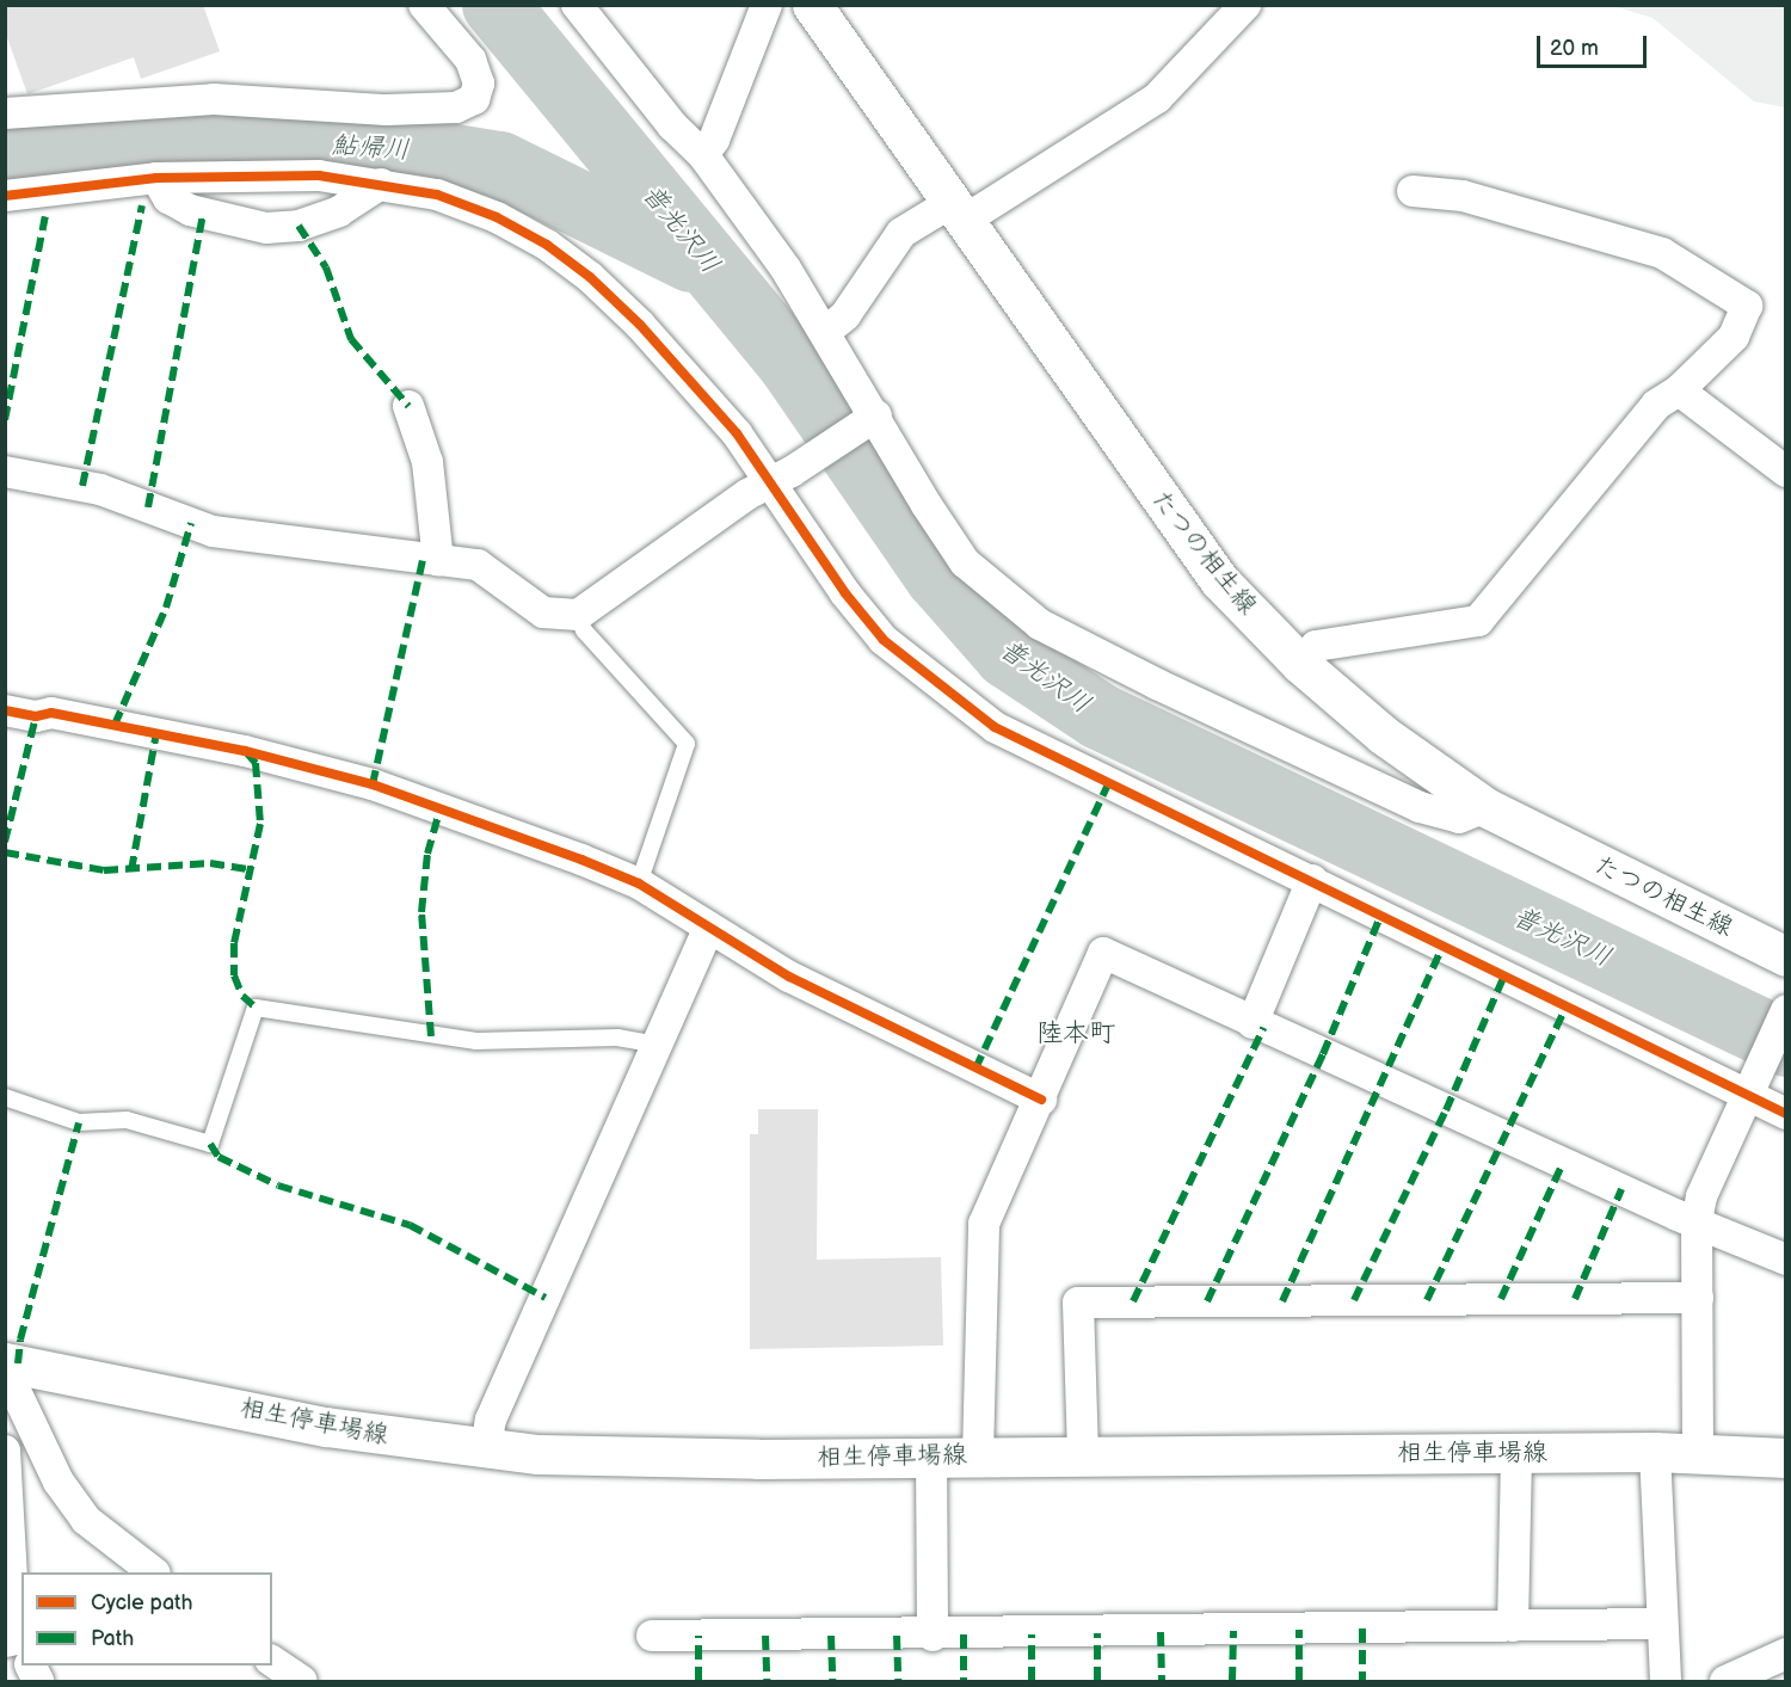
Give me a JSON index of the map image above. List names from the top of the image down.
{
  "streets": {
    "main road": ["たつの相生線", "相生停車場線"]
  },
  "districts": ["陸本町"],
  "water": ["鮎帰川", "普光沢川"],
  "legend": ["Cycle path", "Path"],
  "scale_bar": "20 m"
}
